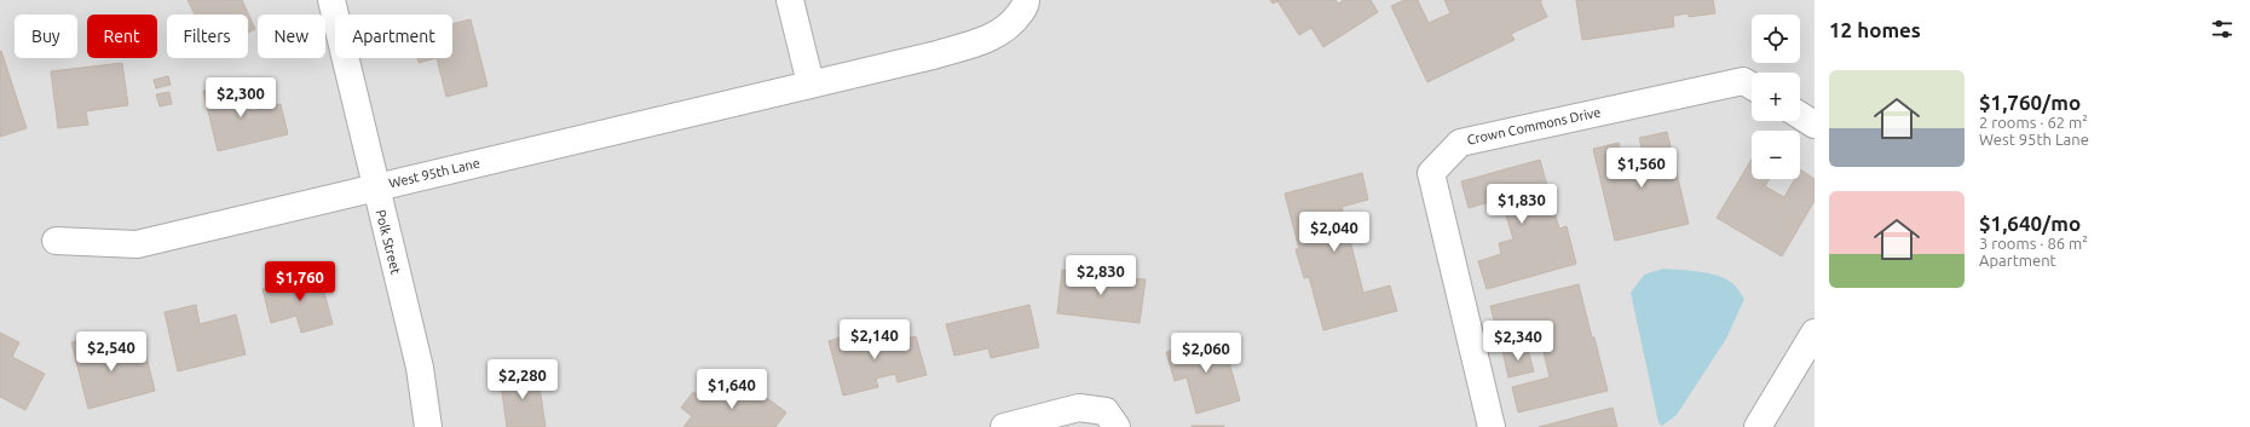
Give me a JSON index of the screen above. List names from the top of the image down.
{
  "streets": {
    "street": ["Crown Commons Drive", "West 95th Lane", "Polk Street"]
  },
  "crossings": [
    ["West 95th Lane", "Polk Street"]
  ],
  "page": {
    "heading": "12 homes",
    "map_buttons": ["+", "−"],
    "chip": [
      "Buy",
      "Rent",
      "Filters",
      "New",
      "Apartment"
    ],
    "list": [
      {
        "name": "$1,760/mo",
        "note": "2 rooms · 62 m² · West 95th Lane"
      },
      {
        "name": "$1,640/mo",
        "note": "3 rooms · 86 m² · Apartment"
      }
    ],
    "price": [
      "$2,300",
      "$1,560",
      "$1,830",
      "$2,040",
      "$2,830",
      "$1,760",
      "$2,140",
      "$2,340",
      "$2,540",
      "$2,060",
      "$2,280",
      "$1,640"
    ]
  }
}
